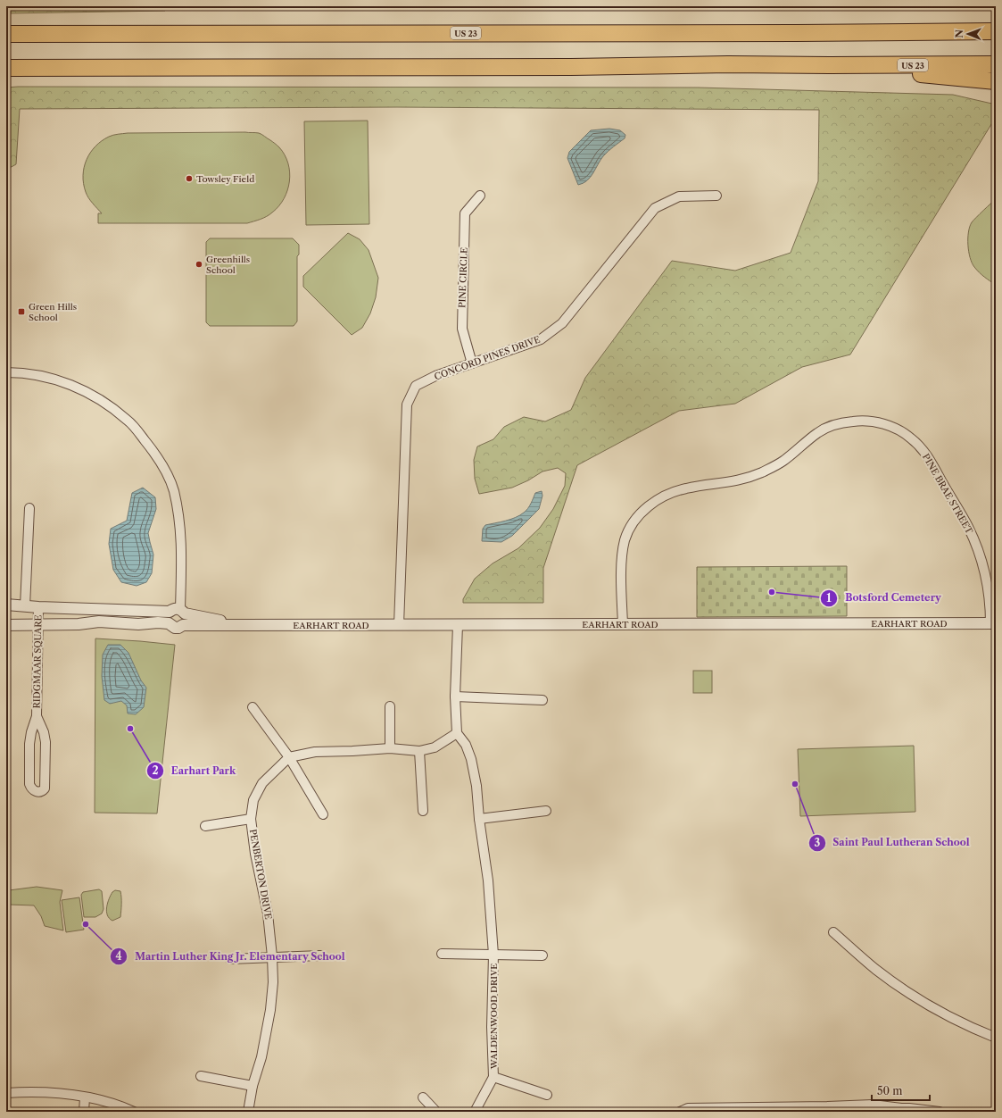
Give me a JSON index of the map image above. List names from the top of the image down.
{
  "streets": {
    "highway": ["US 23"],
    "street": [
      "PINE CIRCLE",
      "CONCORD PINES DRIVE",
      "PINE BRAE STREET",
      "EARHART ROAD",
      "RIDGMAAR SQUARE",
      "PENBERTON DRIVE",
      "WALDENWOOD DRIVE"
    ]
  },
  "crossings": [
    ["PINE CIRCLE", "CONCORD PINES DRIVE"],
    ["CONCORD PINES DRIVE", "EARHART ROAD"],
    ["PINE BRAE STREET", "EARHART ROAD"],
    ["EARHART ROAD", "RIDGMAAR SQUARE"]
  ],
  "places": {
    "other": [
      "Towsley Field",
      "Greenhills School",
      "Botsford Cemetery",
      "Earhart Park",
      "Saint Paul Lutheran School",
      "Martin Luther King Jr. Elementary School"
    ],
    "transit": ["Green Hills School"]
  },
  "scale_bar": "50 m",
  "north": "left"
}
